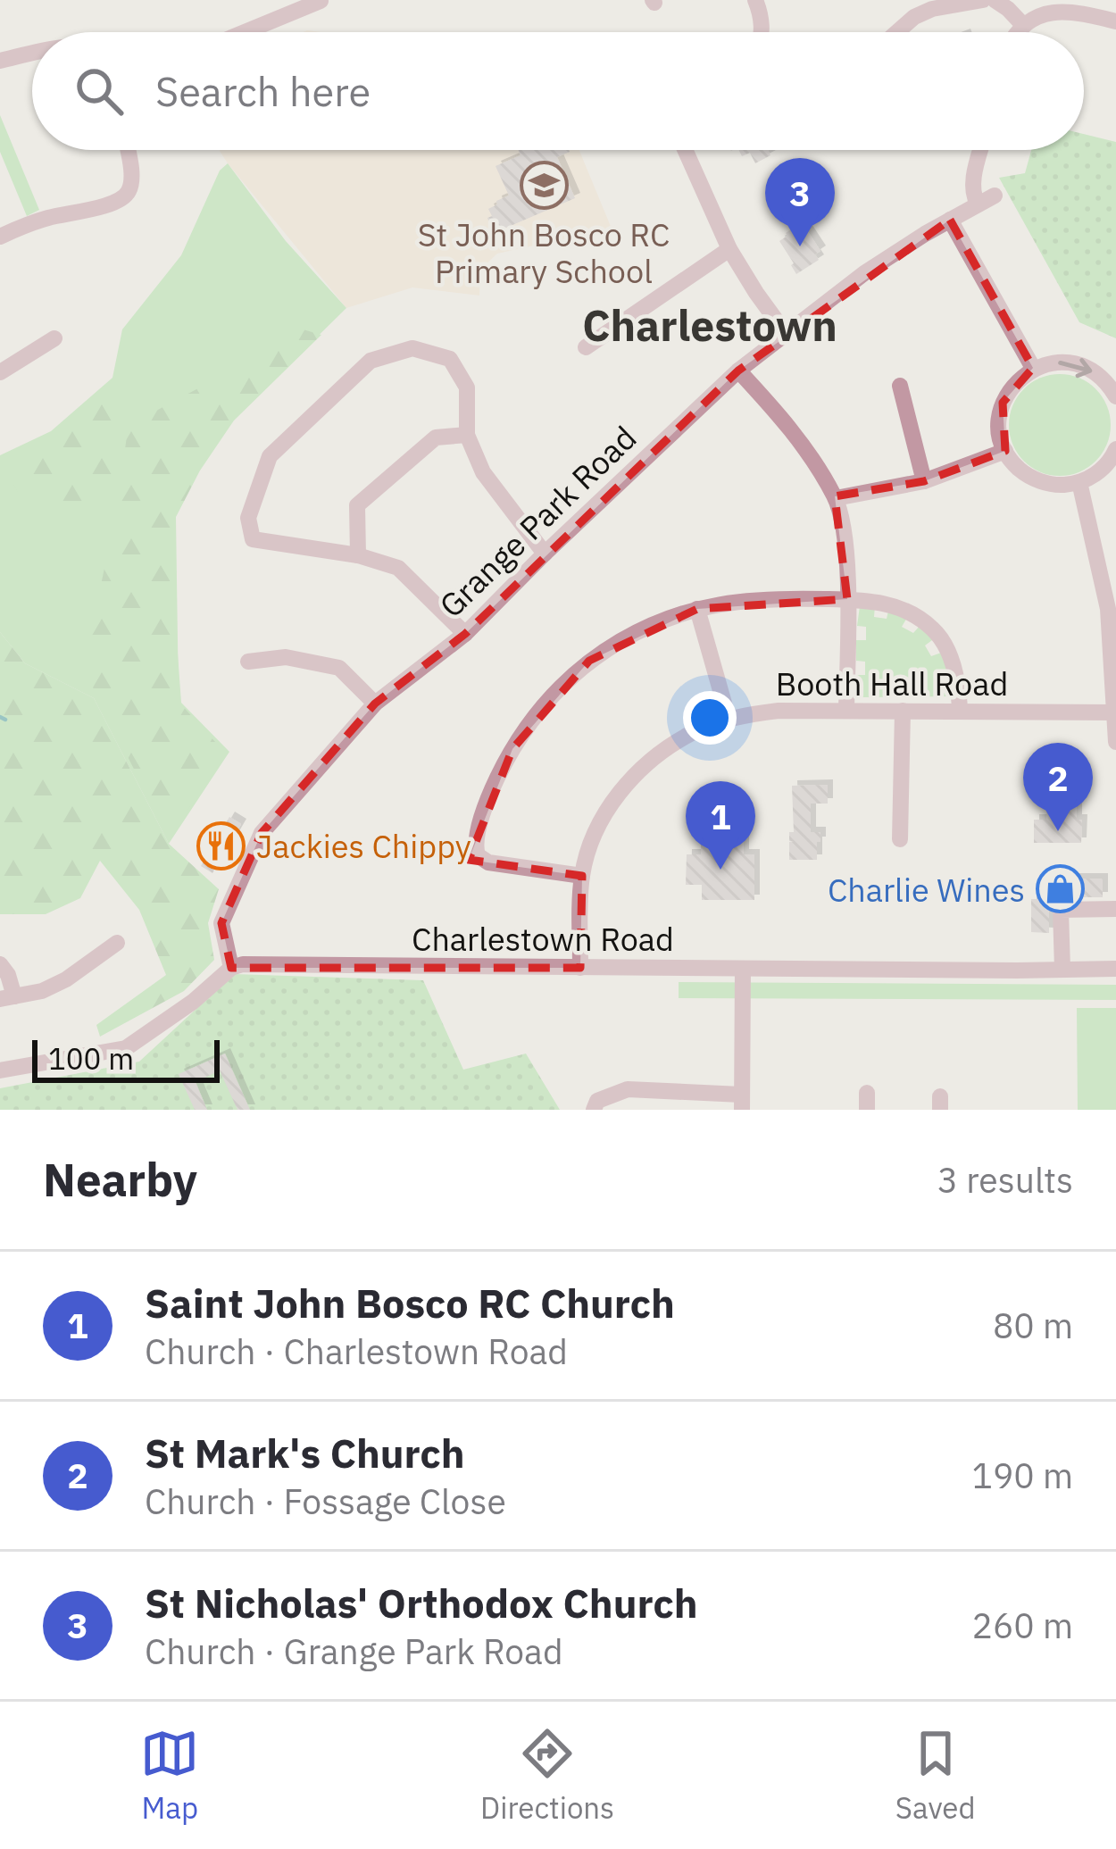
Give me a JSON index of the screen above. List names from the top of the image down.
{
  "streets": {
    "street": ["Grange Park Road", "Booth Hall Road", "Charlestown Road"]
  },
  "crossings": [
    ["Grange Park Road", "Charlestown Road"],
    ["Booth Hall Road", "Charlestown Road"]
  ],
  "districts": ["Charlestown"],
  "places": {
    "school or university": ["St John Bosco RC Primary School"],
    "restaurant": ["Jackies Chippy"],
    "shop": ["Charlie Wines"]
  },
  "scale_bar": "100 m",
  "page": {
    "search": "Search here",
    "pins": ["3", "2", "1"],
    "scale": "100 m",
    "heading": ["Nearby", "3 results"],
    "list": [
      {
        "mark": "1",
        "name": "Saint John Bosco RC Church",
        "note": "Church · Charlestown Road",
        "value": "80 m"
      },
      {
        "mark": "2",
        "name": "St Mark's Church",
        "note": "Church · Fossage Close",
        "value": "190 m"
      },
      {
        "mark": "3",
        "name": "St Nicholas' Orthodox Church",
        "note": "Church · Grange Park Road",
        "value": "260 m"
      }
    ],
    "nav": ["Map", "Directions", "Saved"]
  }
}
